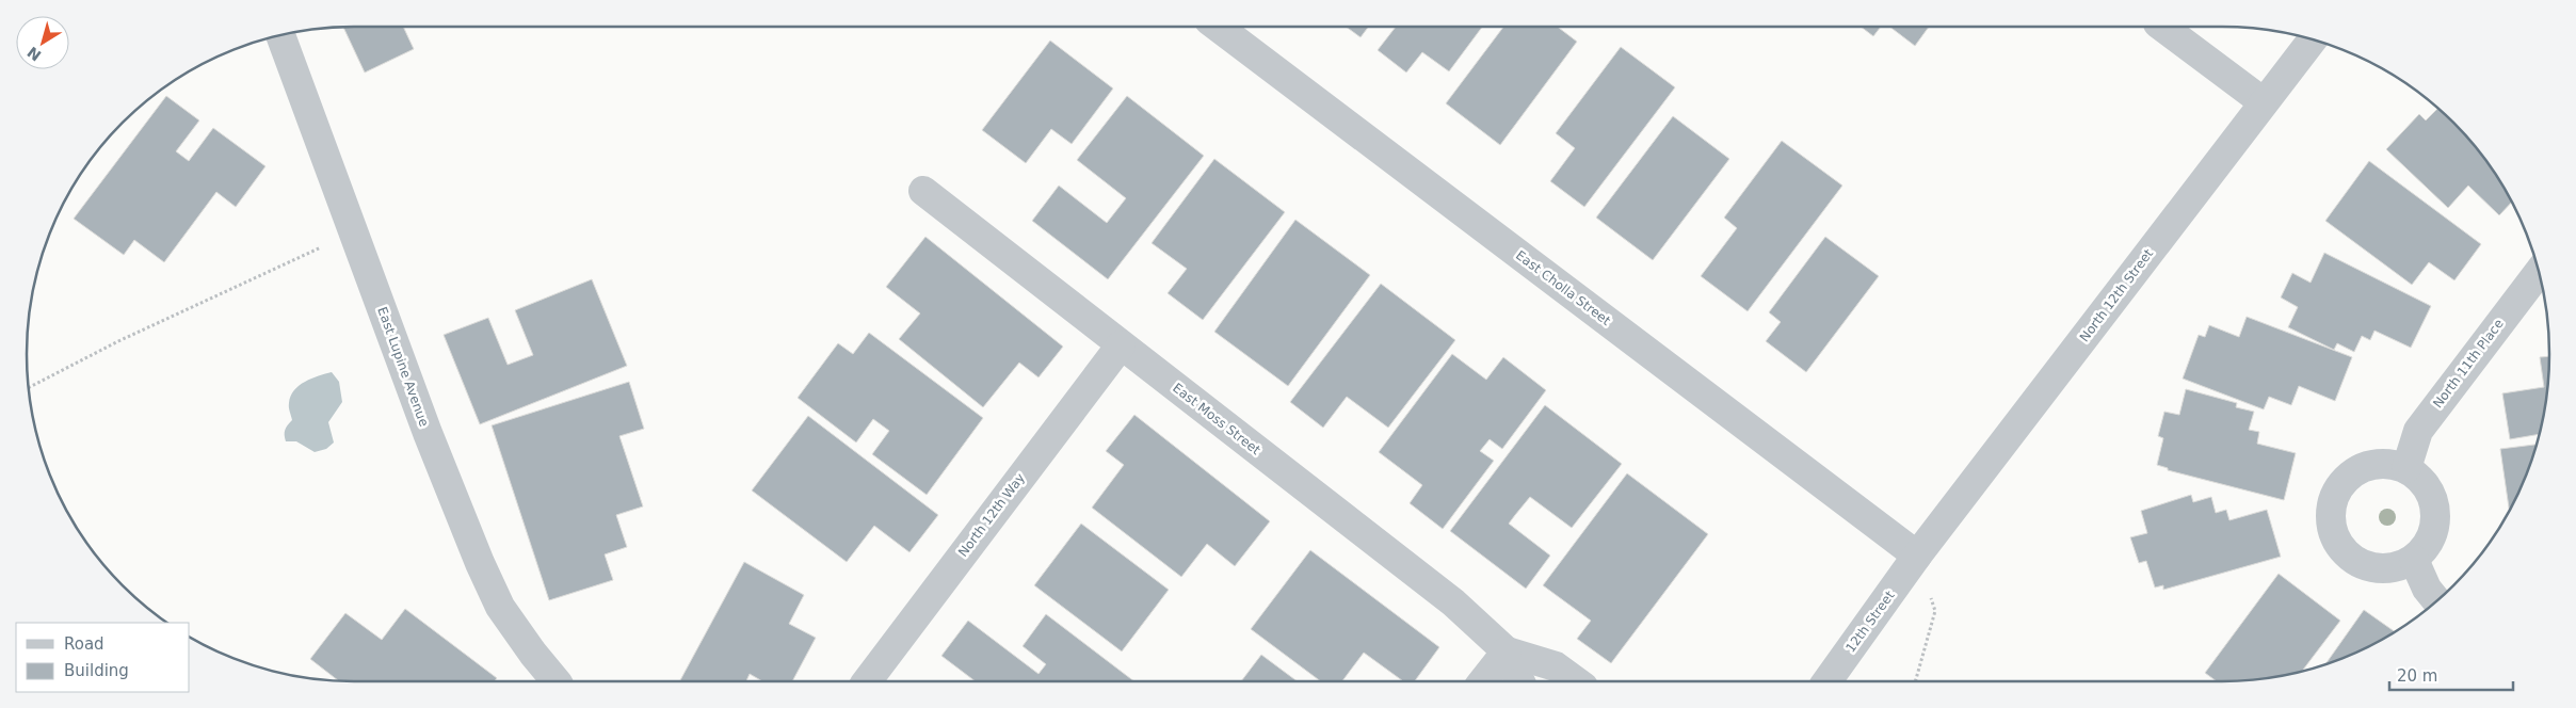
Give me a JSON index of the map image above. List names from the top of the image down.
{
  "streets": {
    "street": [
      "East Cholla Street",
      "North 12th Street",
      "North 11th Place",
      "East Lupine Avenue",
      "East Moss Street",
      "North 12th Way",
      "12th Street"
    ]
  },
  "crossings": [
    ["East Cholla Street", "North 12th Street"],
    ["East Cholla Street", "12th Street"],
    ["North 12th Street", "12th Street"],
    ["East Moss Street", "North 12th Way"]
  ],
  "legend": ["Road", "Building"],
  "scale_bar": "20 m",
  "north": "bottom left"
}
